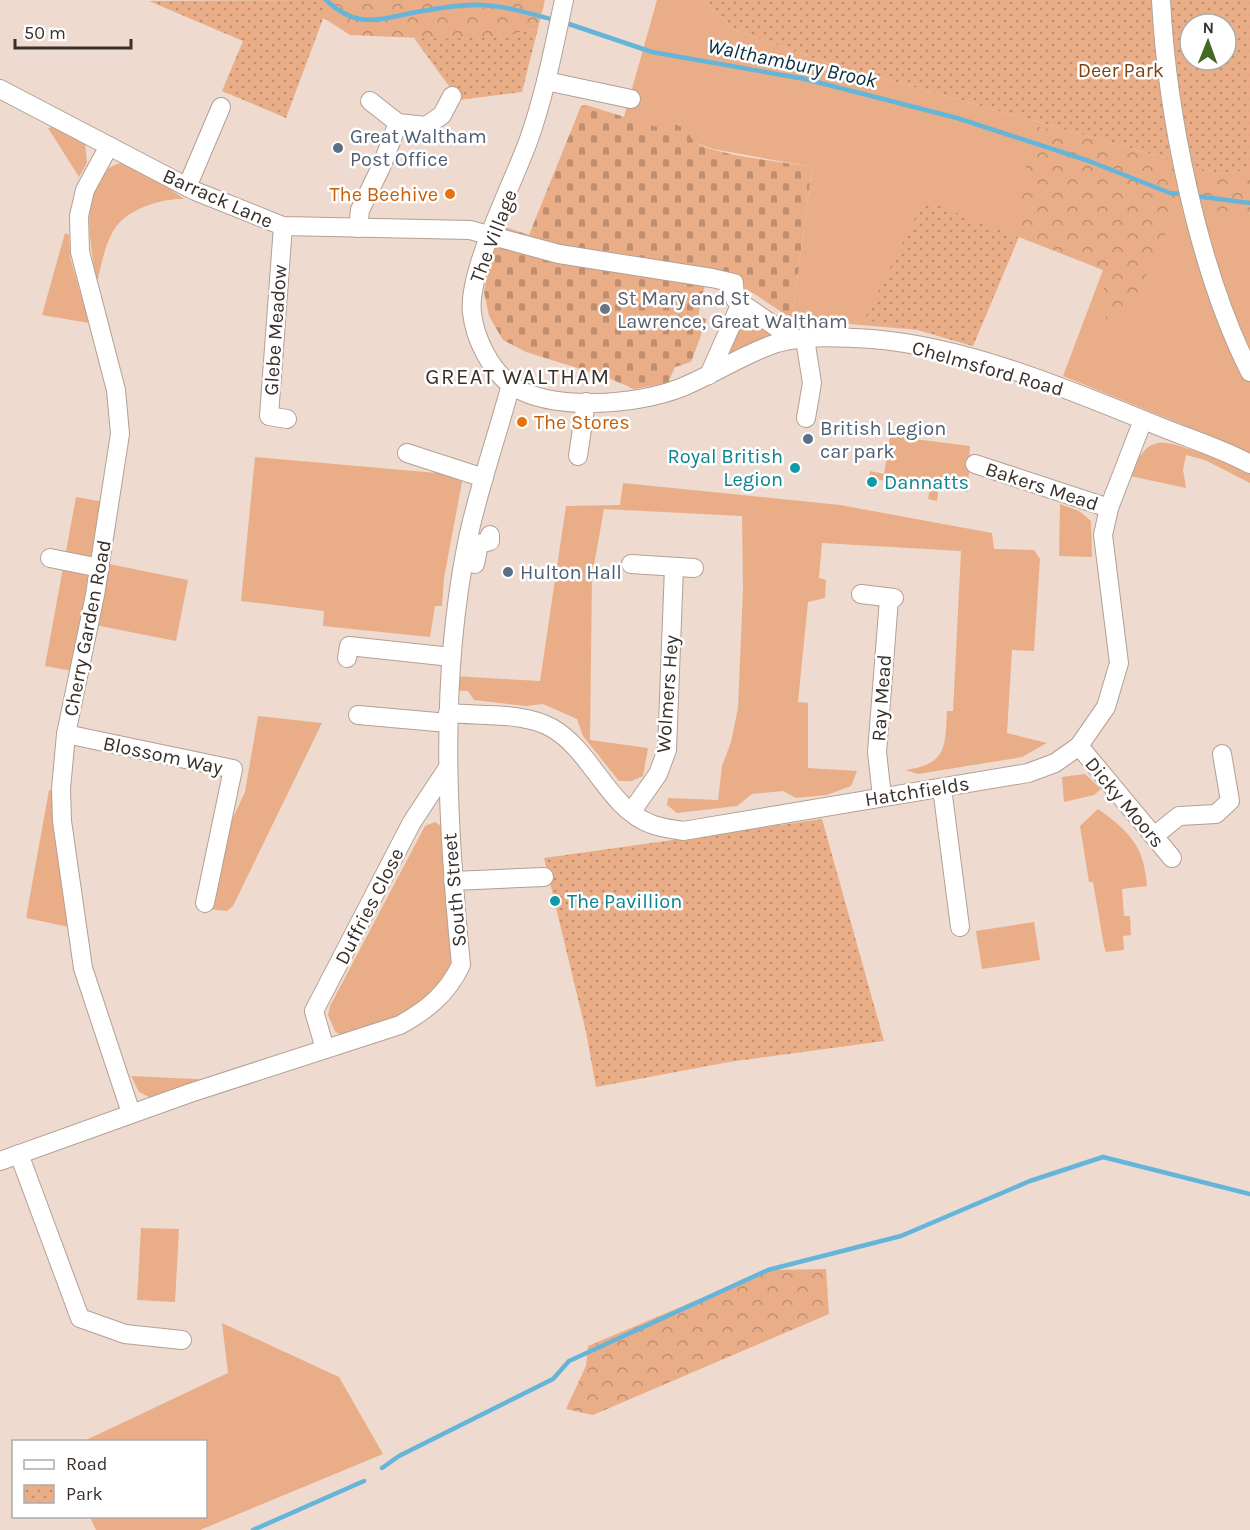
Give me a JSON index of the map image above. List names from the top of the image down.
{
  "streets": {
    "street": [
      "Barrack Lane",
      "The Village",
      "Glebe Meadow",
      "Chelmsford Road",
      "Bakers Mead",
      "Cherry Garden Road",
      "Wolmers Hey",
      "Ray Mead",
      "Blossom Way",
      "Hatchfields",
      "Dicky Moors",
      "South Street",
      "Duffries Close"
    ]
  },
  "crossings": [
    ["Barrack Lane", "The Village"],
    ["Barrack Lane", "Glebe Meadow"],
    ["Barrack Lane", "Cherry Garden Road"],
    ["The Village", "Chelmsford Road"],
    ["The Village", "South Street"],
    ["Chelmsford Road", "Hatchfields"],
    ["Chelmsford Road", "South Street"],
    ["Bakers Mead", "Hatchfields"],
    ["Cherry Garden Road", "Blossom Way"],
    ["Cherry Garden Road", "South Street"],
    ["Wolmers Hey", "Hatchfields"],
    ["Ray Mead", "Hatchfields"],
    ["Hatchfields", "Dicky Moors"],
    ["Hatchfields", "South Street"],
    ["South Street", "Duffries Close"]
  ],
  "districts": ["GREAT WALTHAM"],
  "water": ["Walthambury Brook"],
  "parks": ["Deer Park"],
  "places": [
    "Great Waltham Post Office",
    "The Beehive",
    "St Mary and St Lawrence, Great Waltham",
    "The Stores",
    "British Legion car park",
    "Royal British Legion",
    "Dannatts",
    "Hulton Hall",
    "The Pavillion"
  ],
  "legend": ["Road", "Park"],
  "scale_bar": "50 m",
  "north": "top"
}
